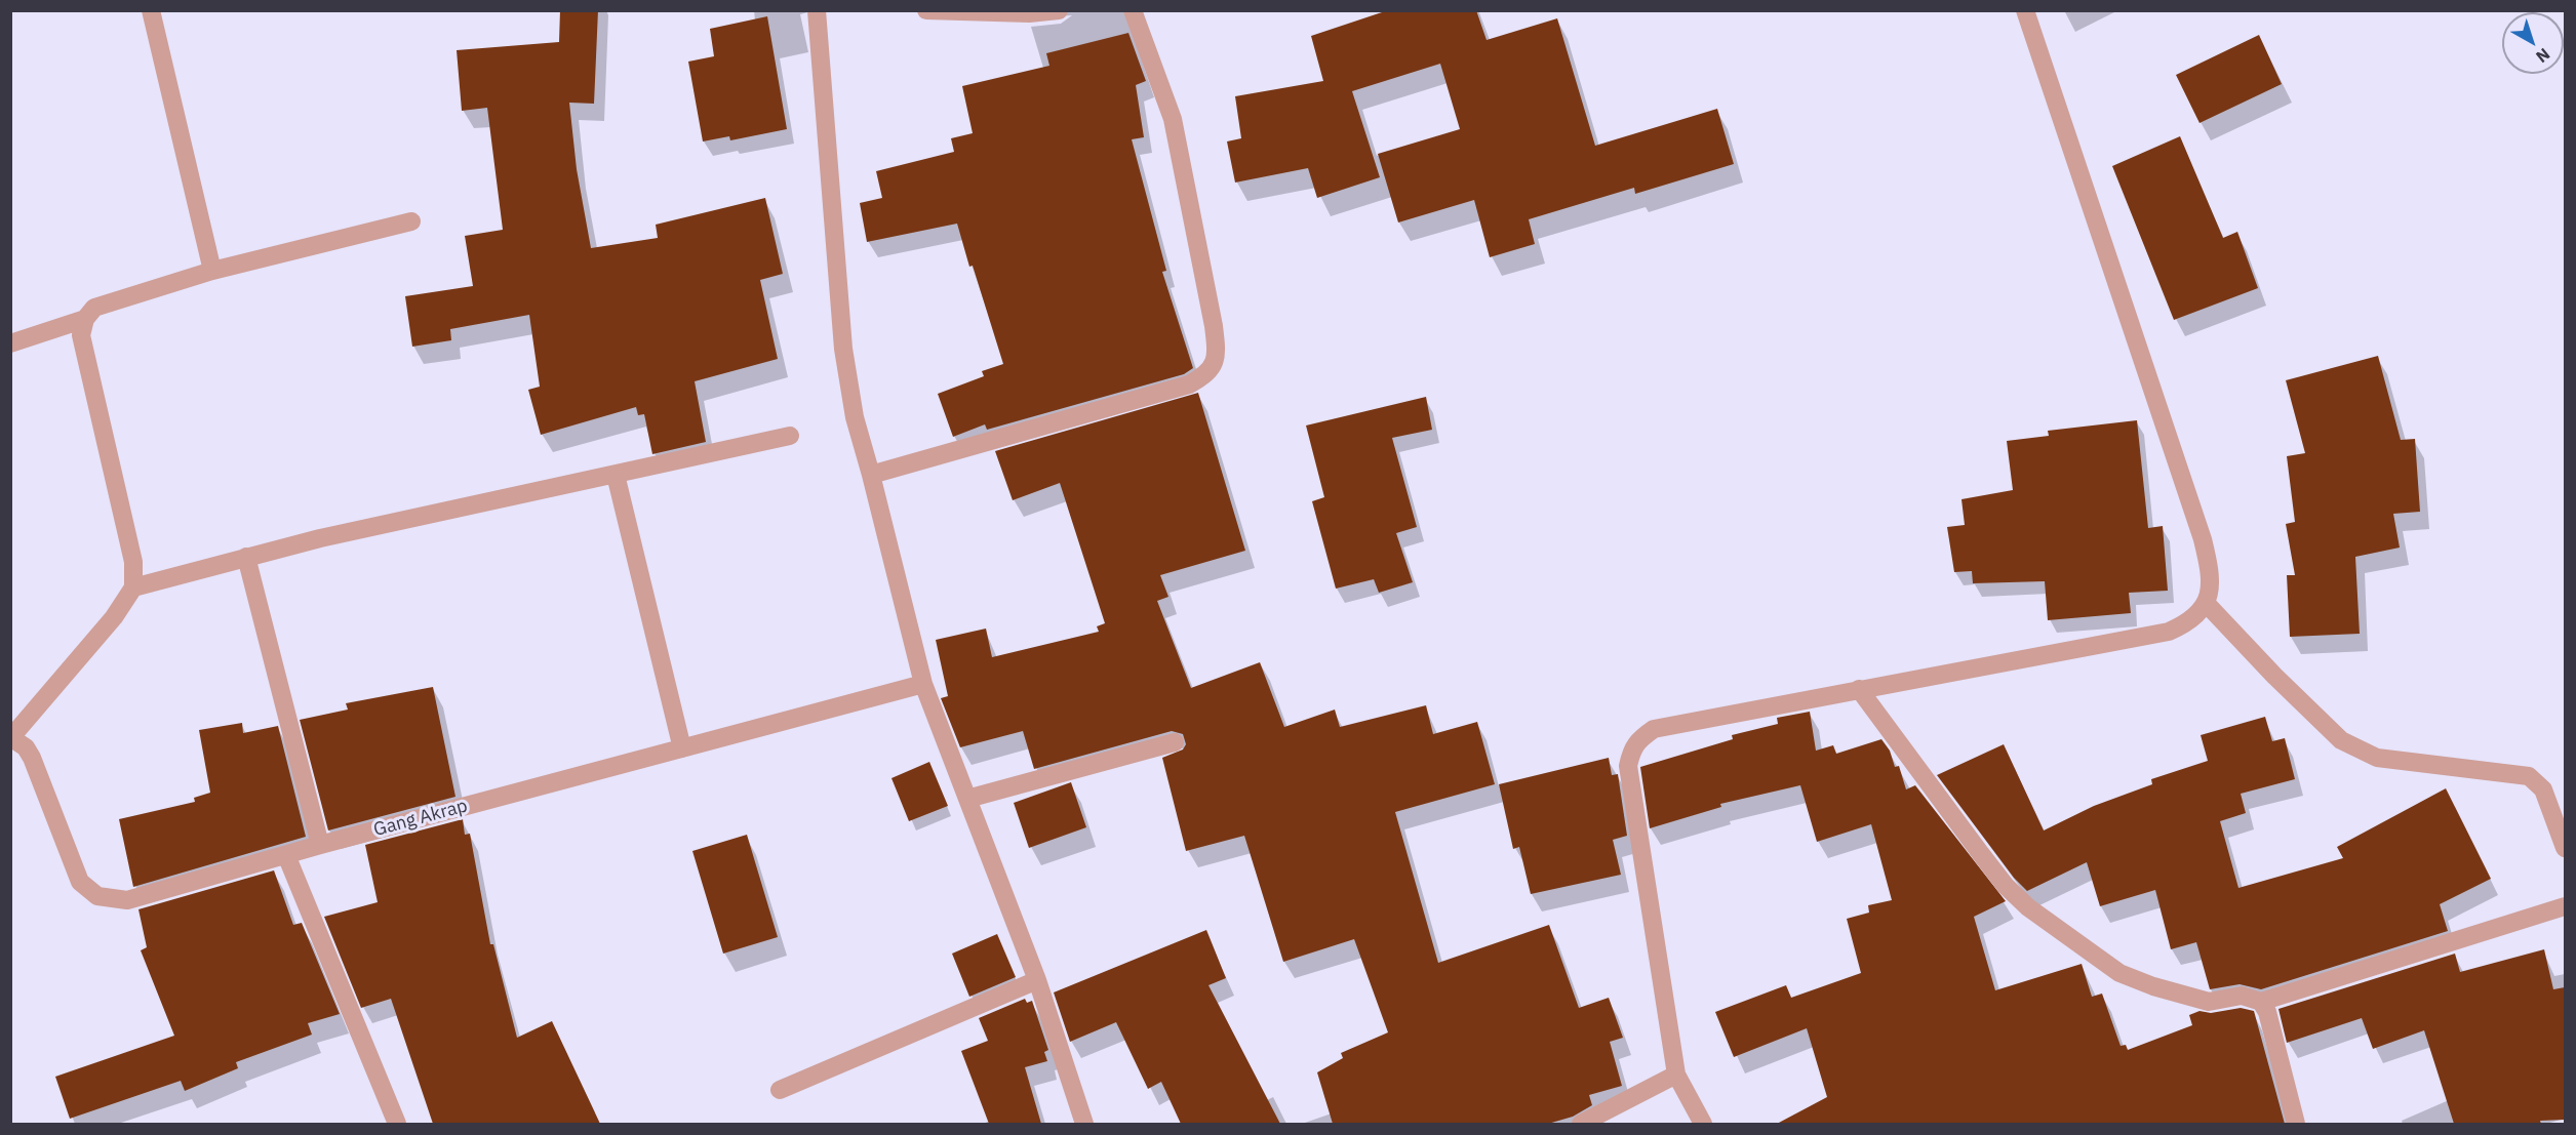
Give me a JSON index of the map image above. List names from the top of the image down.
{
  "streets": {
    "street": ["Gang Akrap"]
  },
  "north": "bottom right"
}
